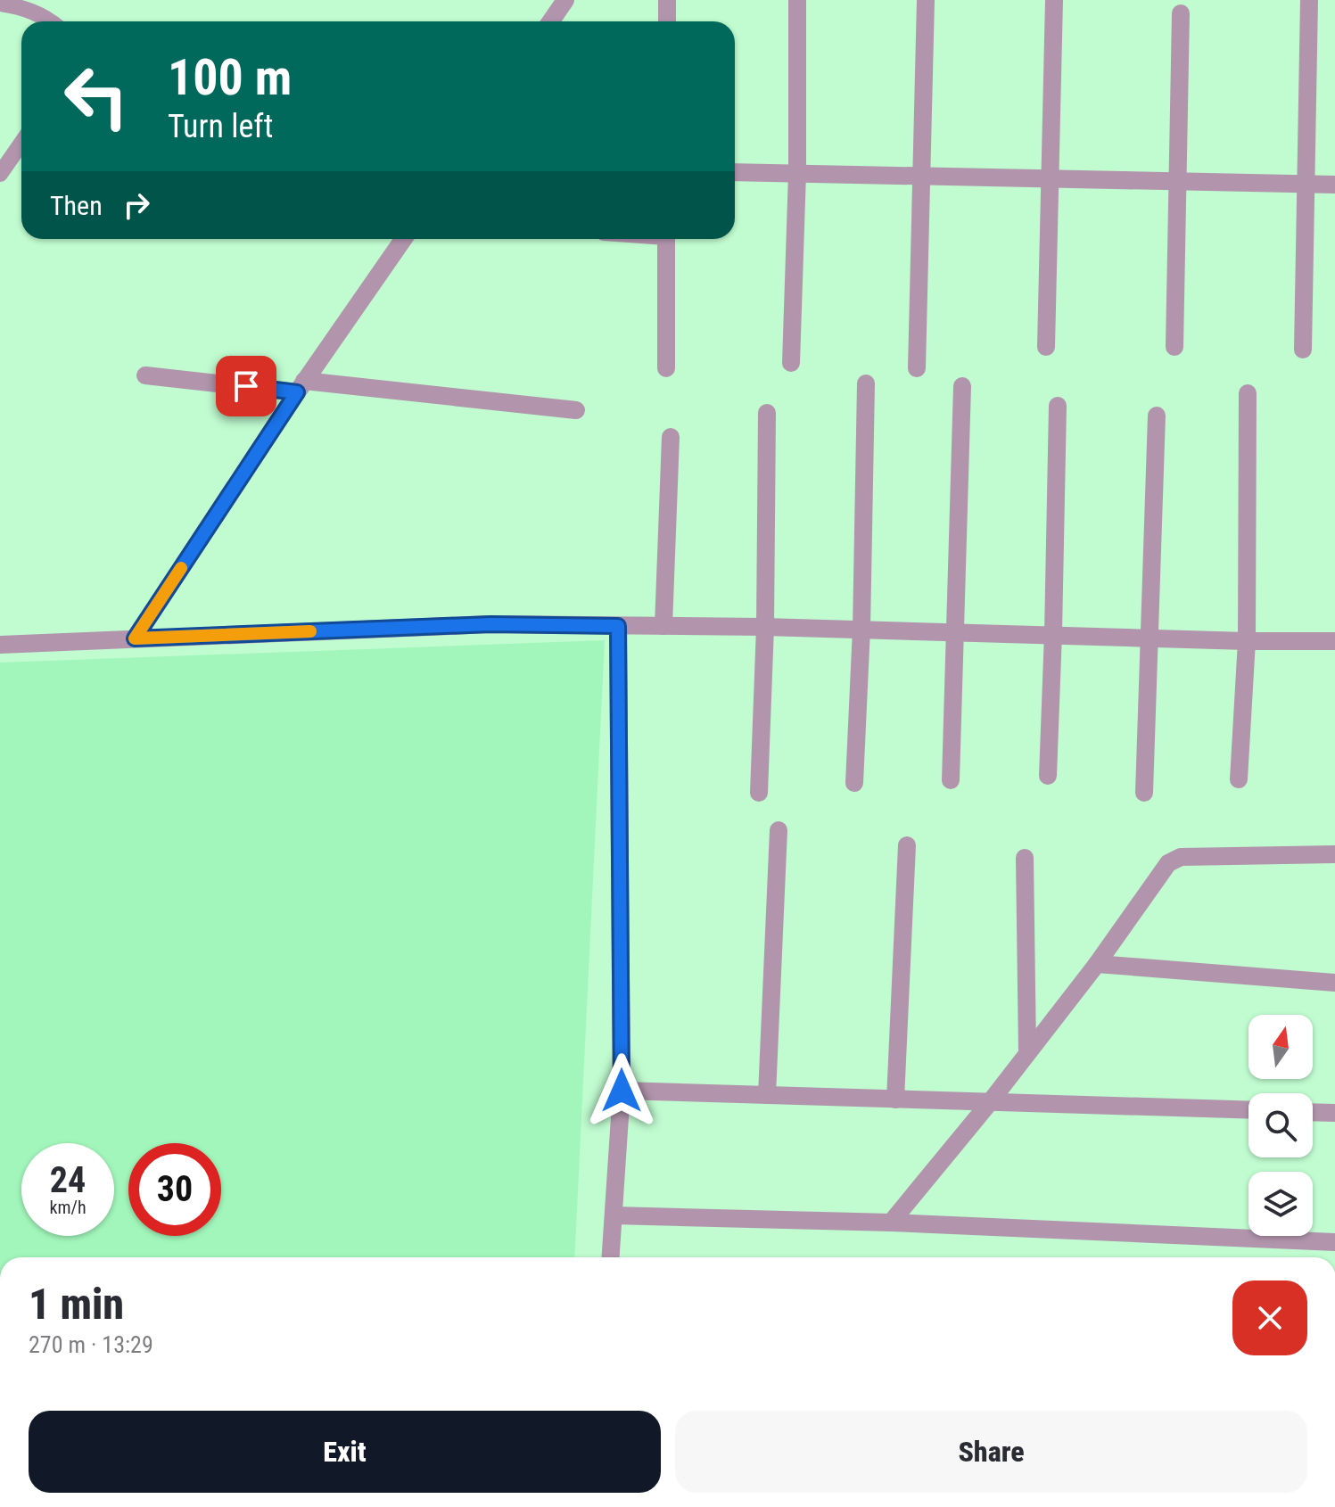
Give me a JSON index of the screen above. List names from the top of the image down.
{
  "north": "top",
  "page": {
    "turn": ["100 m", "Turn left"],
    "then": "Then",
    "speed": "24 km/h",
    "limit": "30",
    "heading": ["1 min", "270 m · 13:29"],
    "buttons": ["Exit", "Share"]
  }
}
